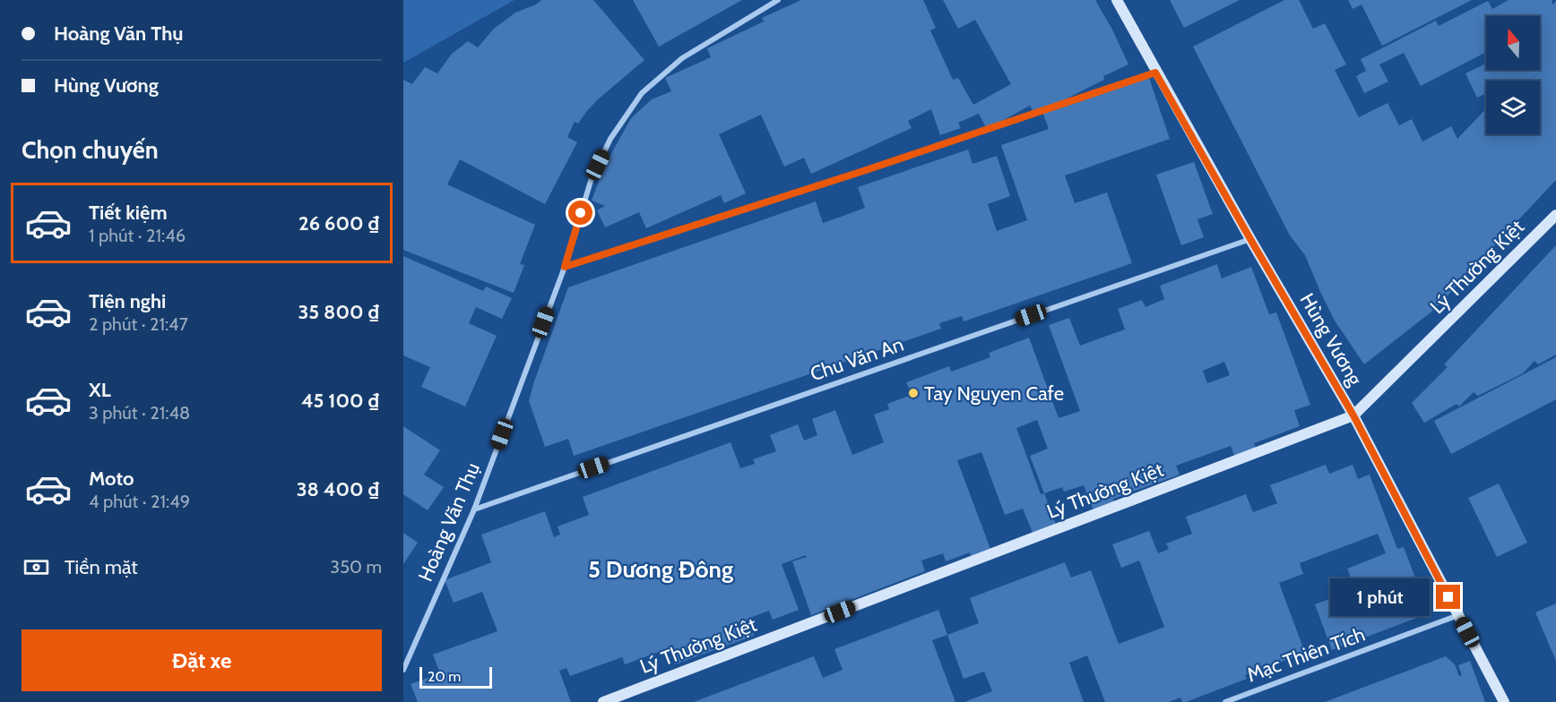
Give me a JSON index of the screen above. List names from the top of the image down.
{
  "streets": {
    "street": [
      "Lý Thường Kiệt",
      "Hùng Vương",
      "Chu Văn An",
      "Hoàng Văn Thụ",
      "Mạc Thiên Tích"
    ]
  },
  "crossings": [
    ["Lý Thường Kiệt", "Hùng Vương"],
    ["Hùng Vương", "Chu Văn An"],
    ["Hùng Vương", "Mạc Thiên Tích"],
    ["Chu Văn An", "Hoàng Văn Thụ"]
  ],
  "districts": ["5 Dương Đông"],
  "places": ["Tay Nguyen Cafe"],
  "scale_bar": "20 m",
  "north": "top",
  "page": {
    "banner": ["Hoàng Văn Thụ", "Hùng Vương"],
    "heading": "Chọn chuyến",
    "list": [
      {
        "name": "Tiết kiệm",
        "note": "1 phút · 21:46",
        "value": "26 600 ₫"
      },
      {
        "name": "Tiện nghi",
        "note": "2 phút · 21:47",
        "value": "35 800 ₫"
      },
      {
        "name": "XL",
        "note": "3 phút · 21:48",
        "value": "45 100 ₫"
      },
      {
        "name": "Moto",
        "note": "4 phút · 21:49",
        "value": "38 400 ₫"
      }
    ],
    "pay": ["Tiền mặt", "350 m"],
    "bubble": "1 phút",
    "buttons": "Đặt xe",
    "scale": "20 m"
  }
}
